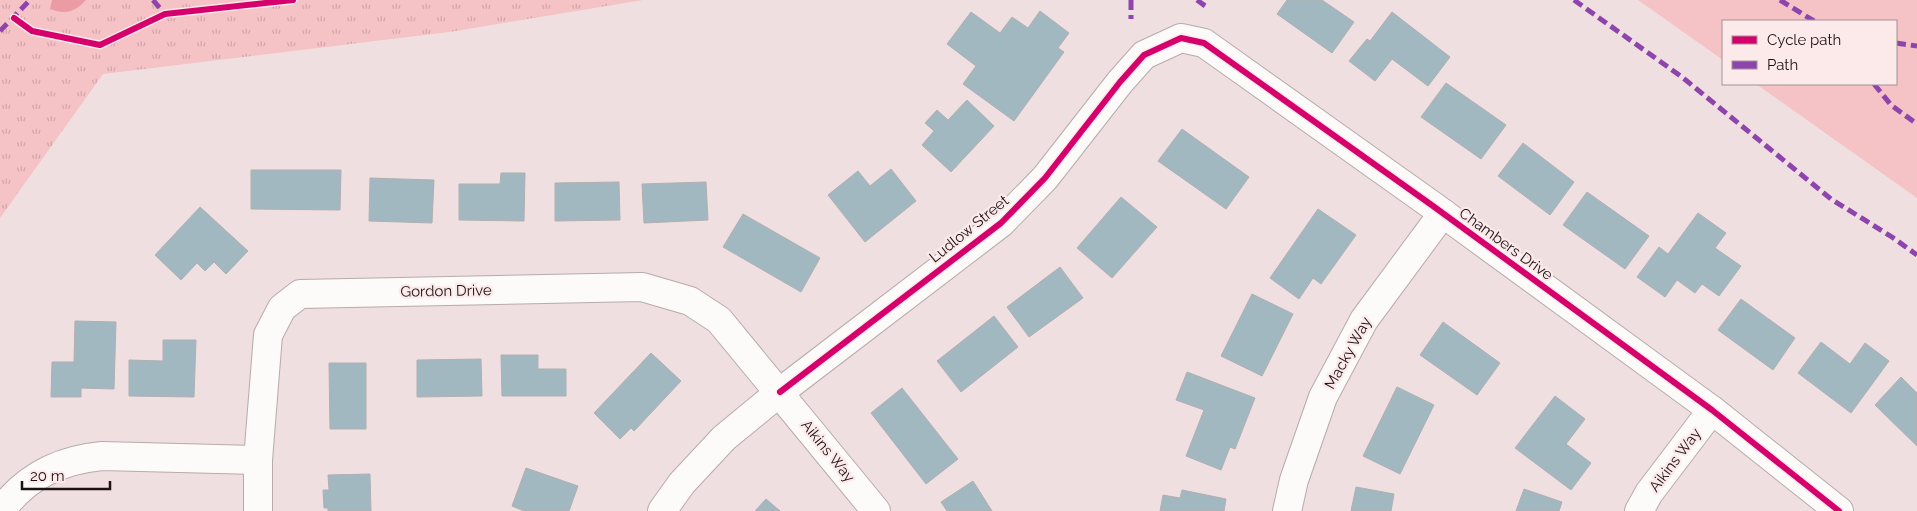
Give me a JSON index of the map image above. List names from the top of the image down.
{
  "streets": {
    "street": [
      "Ludlow Street",
      "Chambers Drive",
      "Gordon Drive",
      "Macky Way",
      "Aikins Way"
    ]
  },
  "crossings": [
    ["Ludlow Street", "Chambers Drive"],
    ["Ludlow Street", "Gordon Drive"],
    ["Ludlow Street", "Aikins Way"],
    ["Chambers Drive", "Macky Way"],
    ["Chambers Drive", "Aikins Way"],
    ["Gordon Drive", "Aikins Way"]
  ],
  "legend": ["Cycle path", "Path"],
  "scale_bar": "20 m"
}
